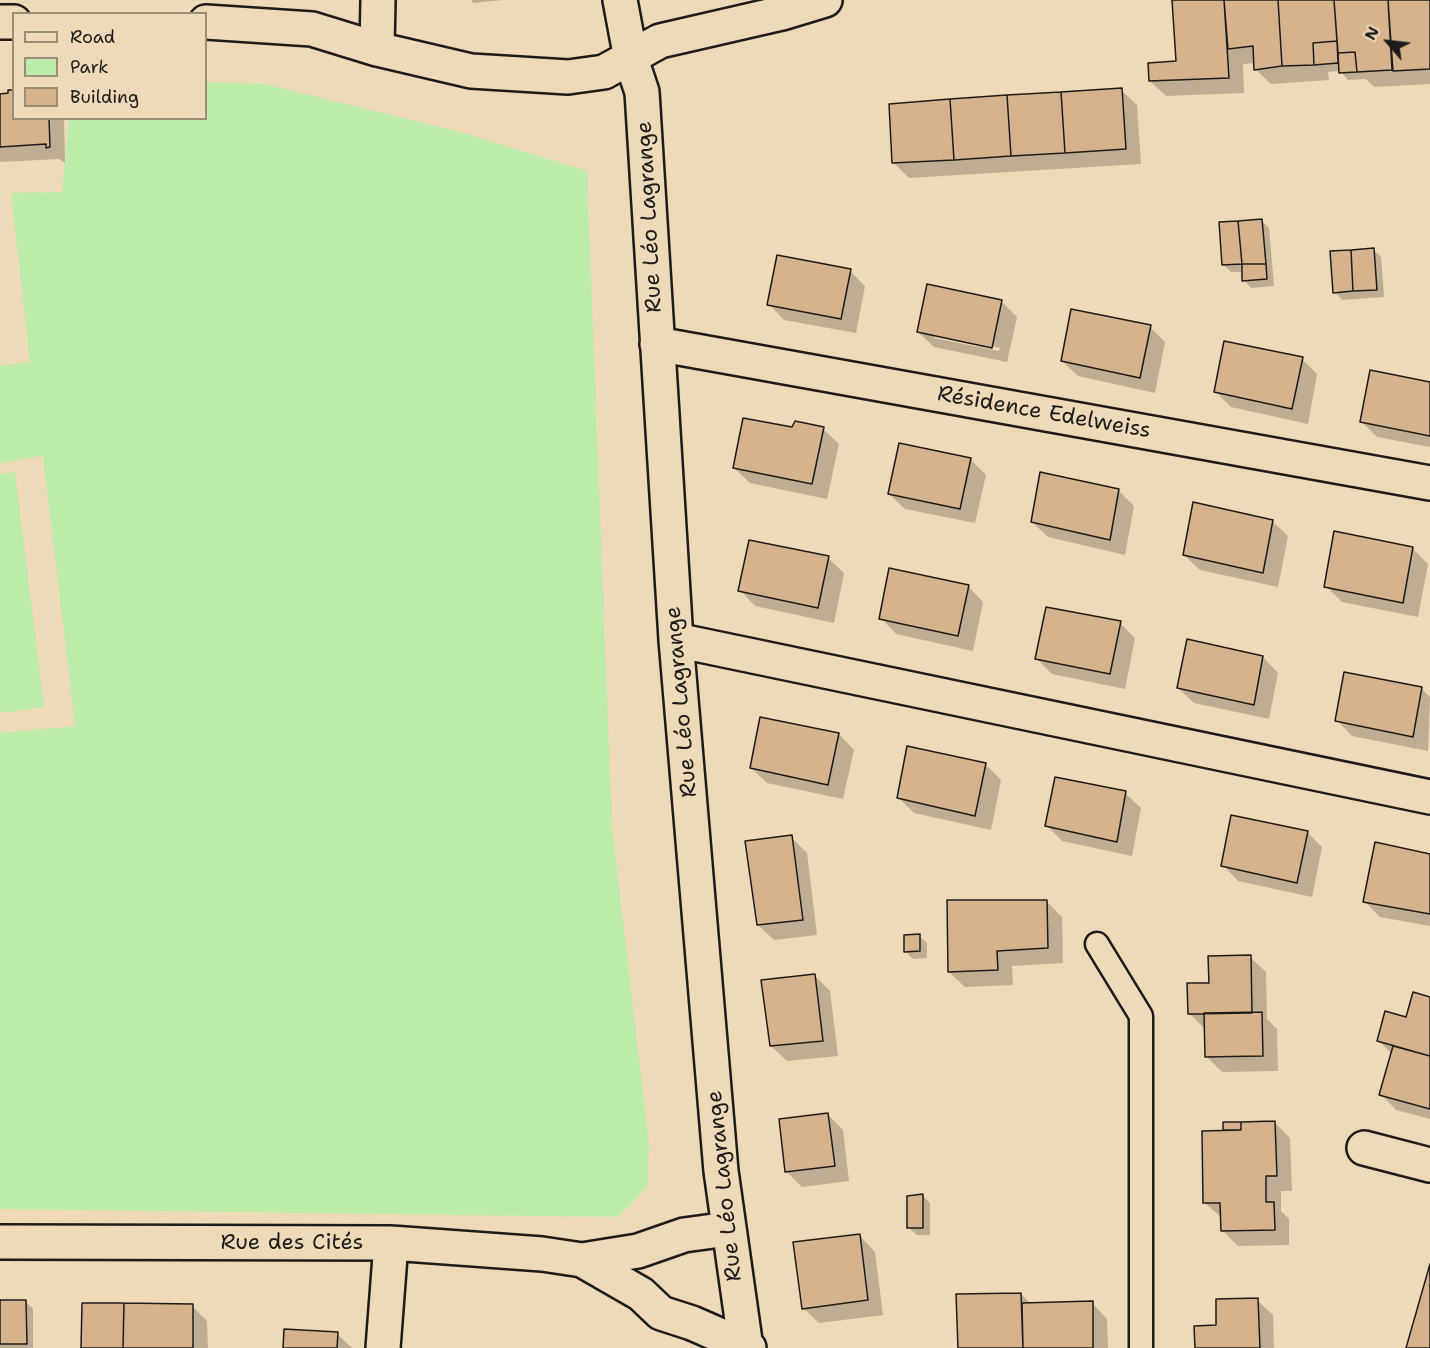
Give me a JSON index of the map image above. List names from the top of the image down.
{
  "streets": {
    "street": ["Rue Léo Lagrange", "Résidence Edelweiss", "Rue des Cités"]
  },
  "crossings": [
    ["Rue Léo Lagrange", "Résidence Edelweiss"],
    ["Rue Léo Lagrange", "Rue des Cités"]
  ],
  "legend": ["Road", "Park", "Building"],
  "north": "top left"
}
